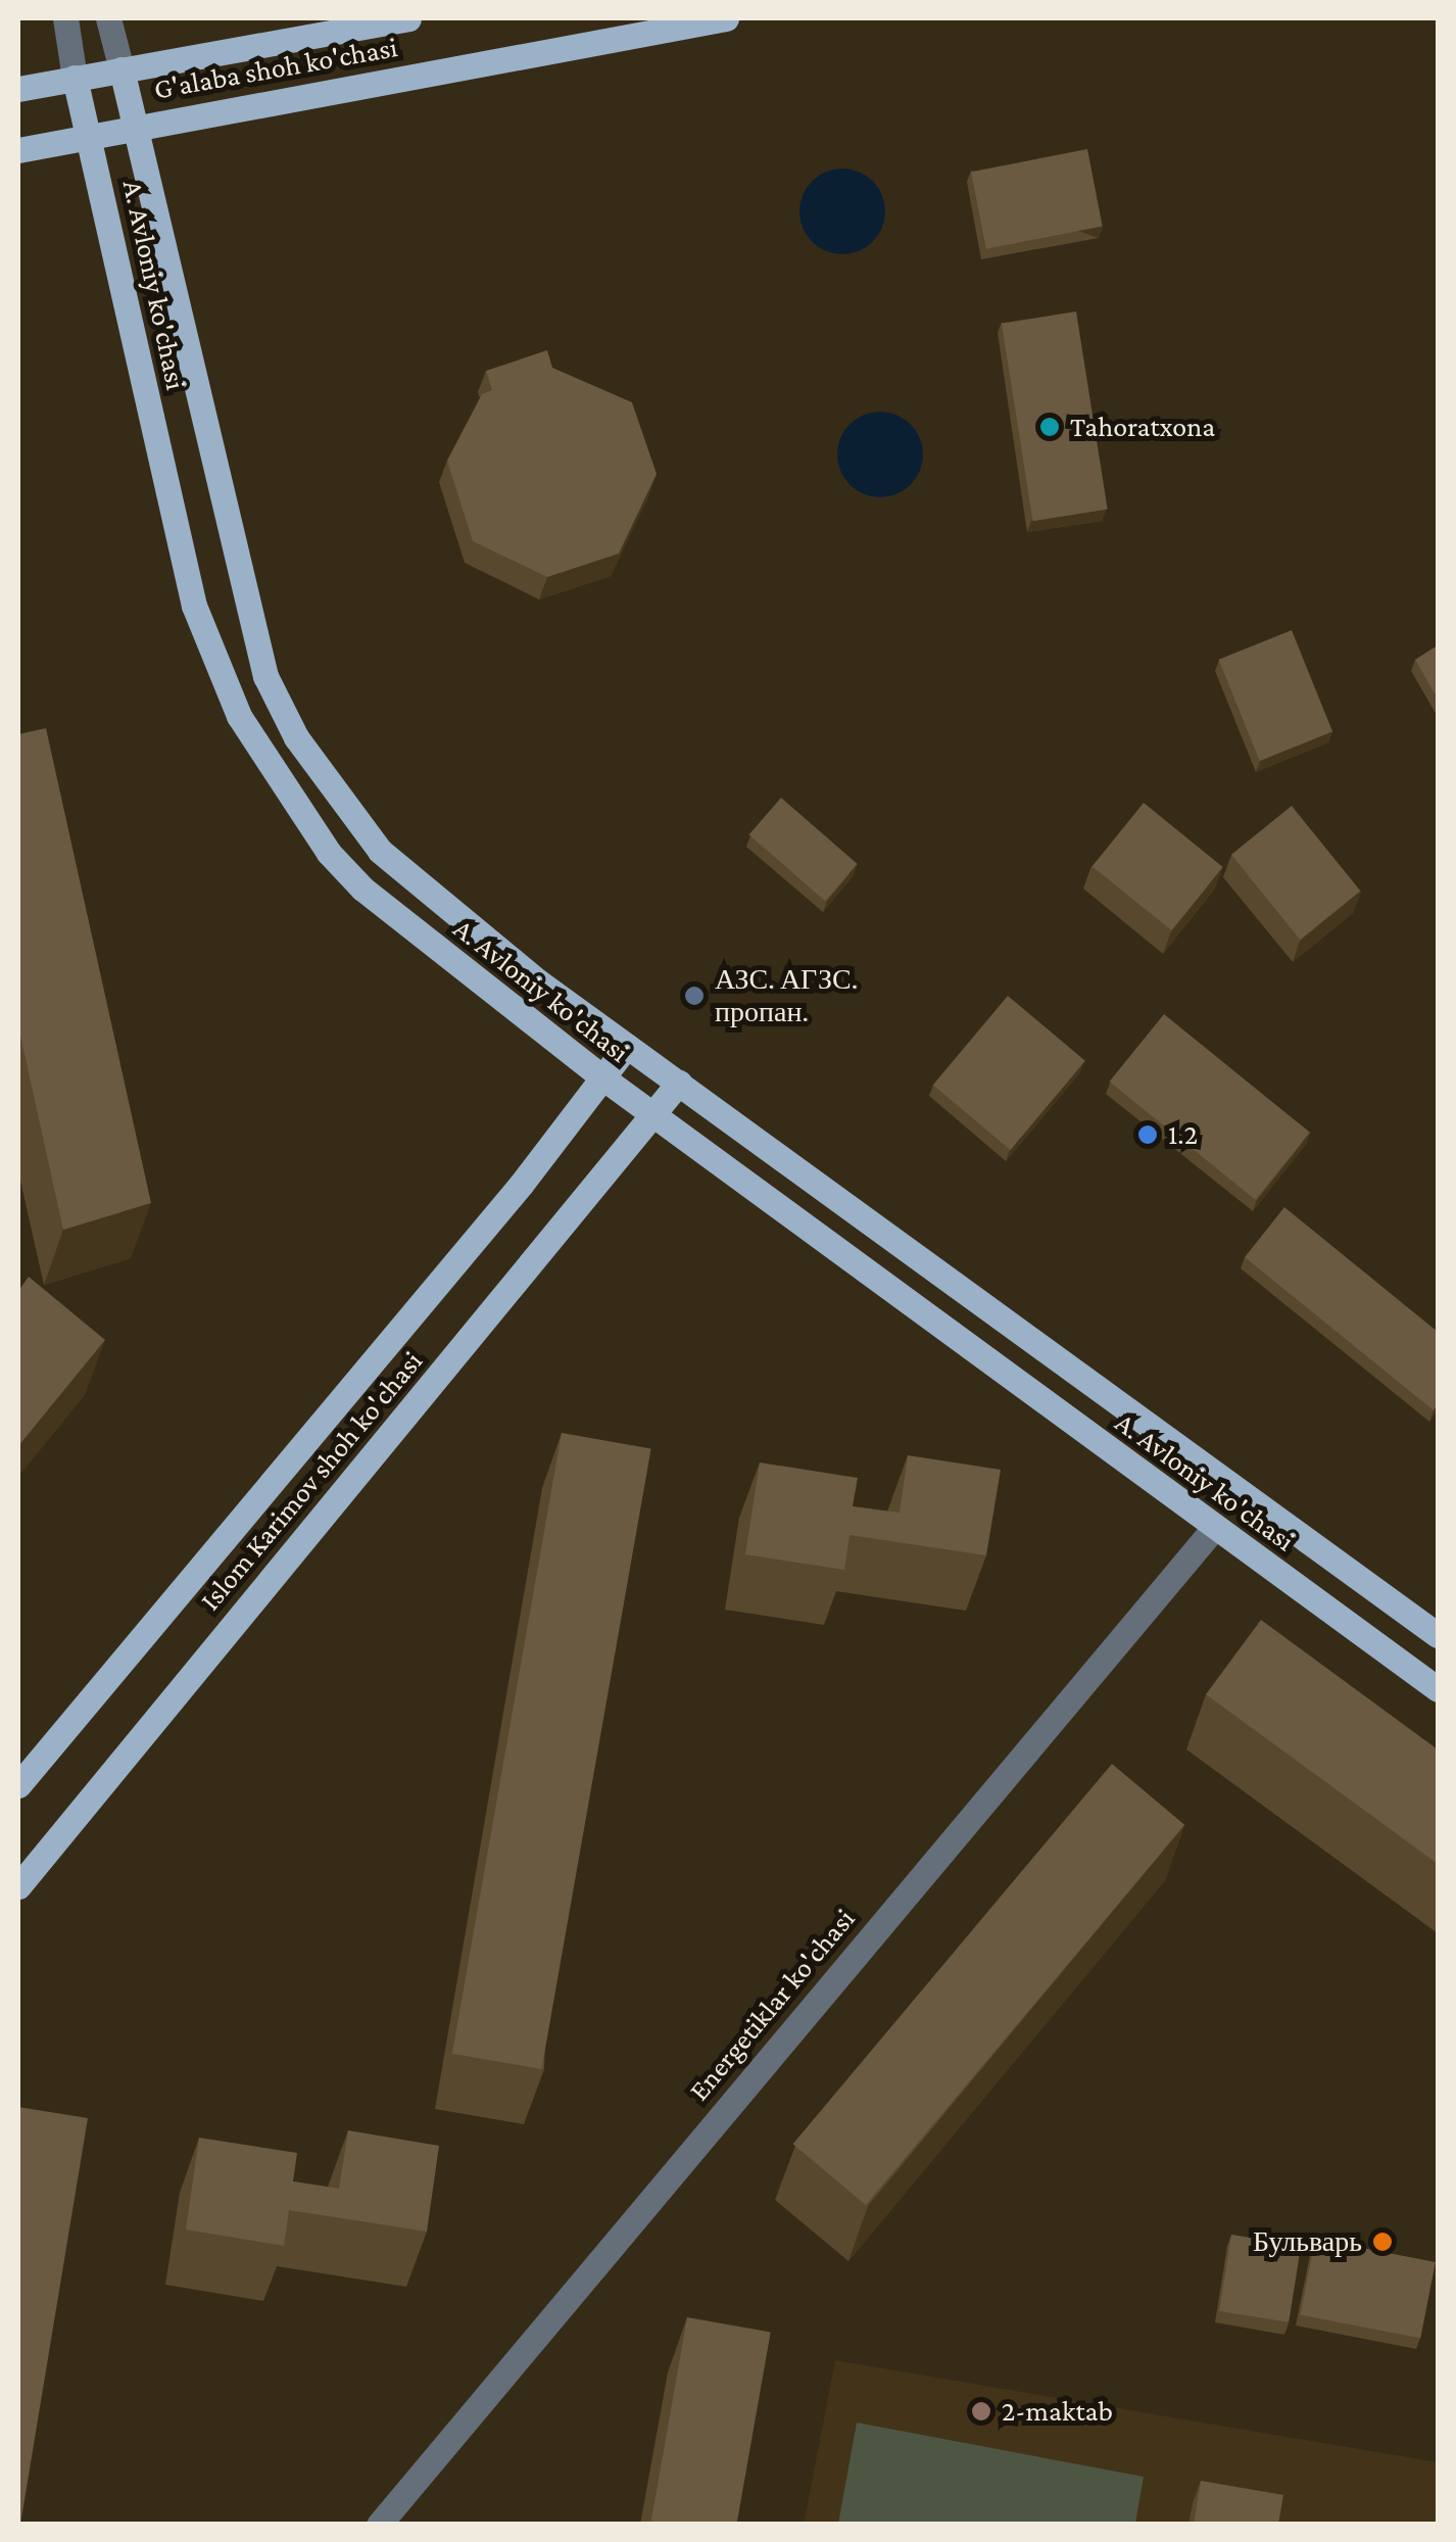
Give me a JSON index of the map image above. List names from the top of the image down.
{
  "streets": {
    "main road": ["G'alaba shoh ko'chasi", "A. Avloniy ko'chasi", "Islom Karimov shoh ko'chasi"],
    "street": ["Energetiklar ko'chasi"]
  },
  "crossings": [
    ["G'alaba shoh ko'chasi", "A. Avloniy ko'chasi"],
    ["A. Avloniy ko'chasi", "Islom Karimov shoh ko'chasi"],
    ["A. Avloniy ko'chasi", "Energetiklar ko'chasi"]
  ],
  "places": [
    "Tahoratxona",
    "АЗС. АГЗС. пропан.",
    "1.2",
    "Бульварь",
    "2-maktab"
  ]
}
